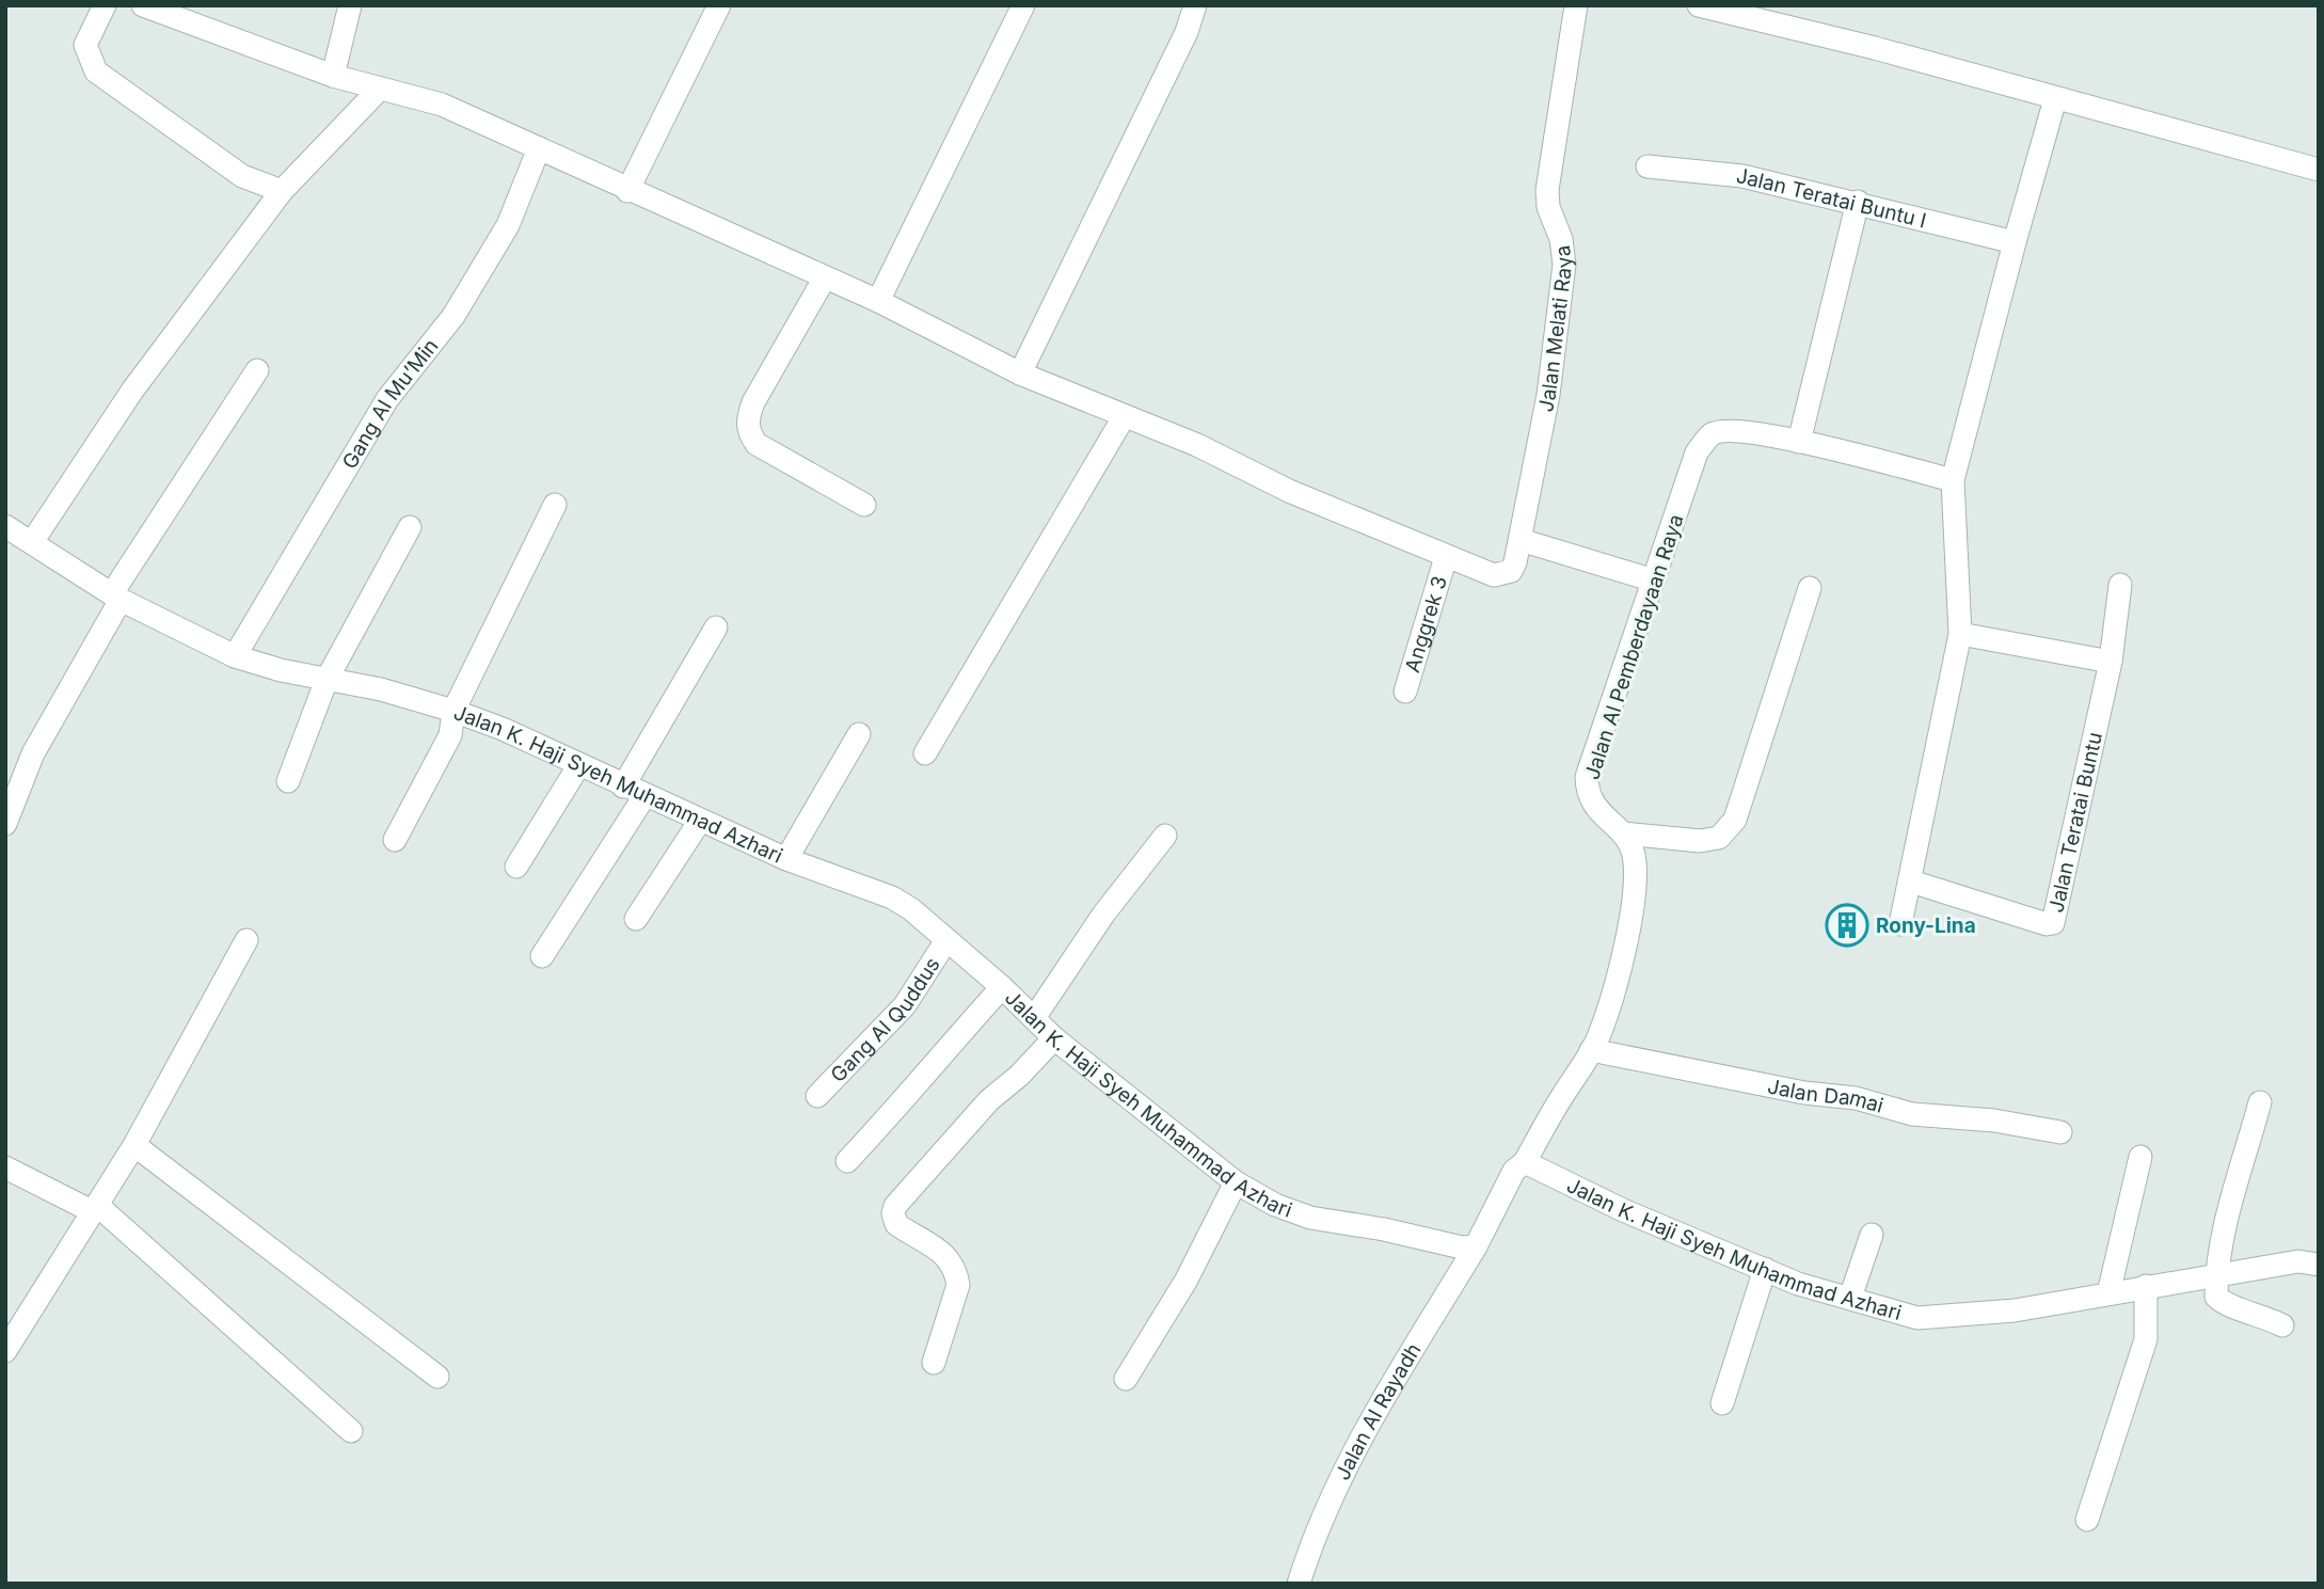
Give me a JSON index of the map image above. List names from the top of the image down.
{
  "streets": {
    "street": [
      "Jalan Teratai Buntu I",
      "Jalan Melati Raya",
      "Gang Al Mu’Min",
      "Anggrek 3",
      "Jalan Al Pemberdayaan Raya",
      "Jalan K. Haji Syeh Muhammad Azhari",
      "Jalan Teratai Buntu",
      "Gang Al Quddus",
      "Jalan Damai",
      "Jalan Al Rayadh"
    ]
  },
  "crossings": [
    ["Gang Al Mu’Min", "Jalan K. Haji Syeh Muhammad Azhari"],
    ["Jalan K. Haji Syeh Muhammad Azhari", "Gang Al Quddus"],
    ["Jalan K. Haji Syeh Muhammad Azhari", "Jalan Al Rayadh"]
  ],
  "places": {
    "building": ["Rony-Lina"]
  }
}
